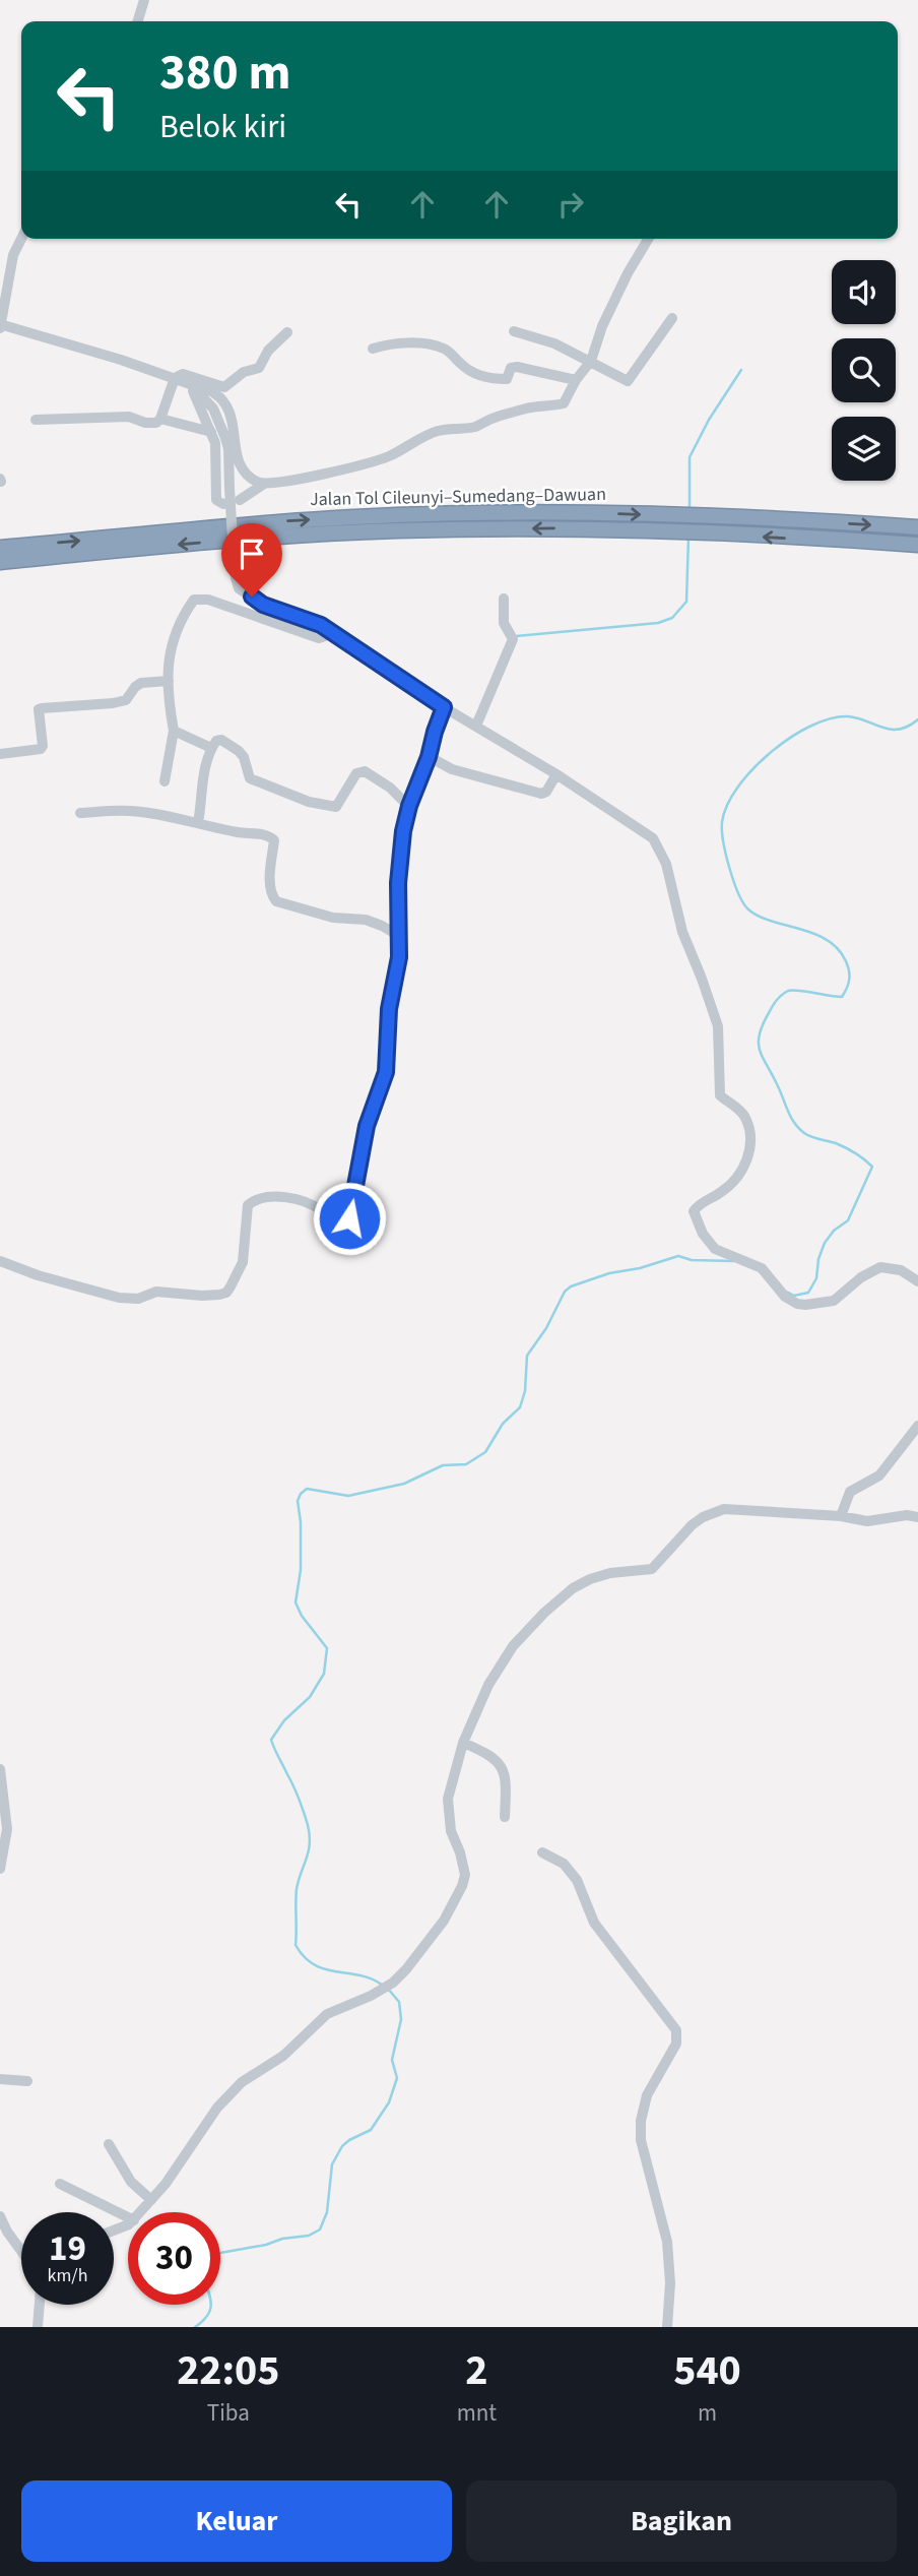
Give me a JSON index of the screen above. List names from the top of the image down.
{
  "streets": {
    "highway": ["Jalan Tol Cileunyi–Sumedang–Dawuan"]
  },
  "page": {
    "turn": ["380 m", "Belok kiri"],
    "speed": "19 km/h",
    "limit": "30",
    "eta": [
      "22:05",
      "Tiba",
      "2",
      "mnt",
      "540",
      "m"
    ],
    "buttons": ["Keluar", "Bagikan"]
  }
}
